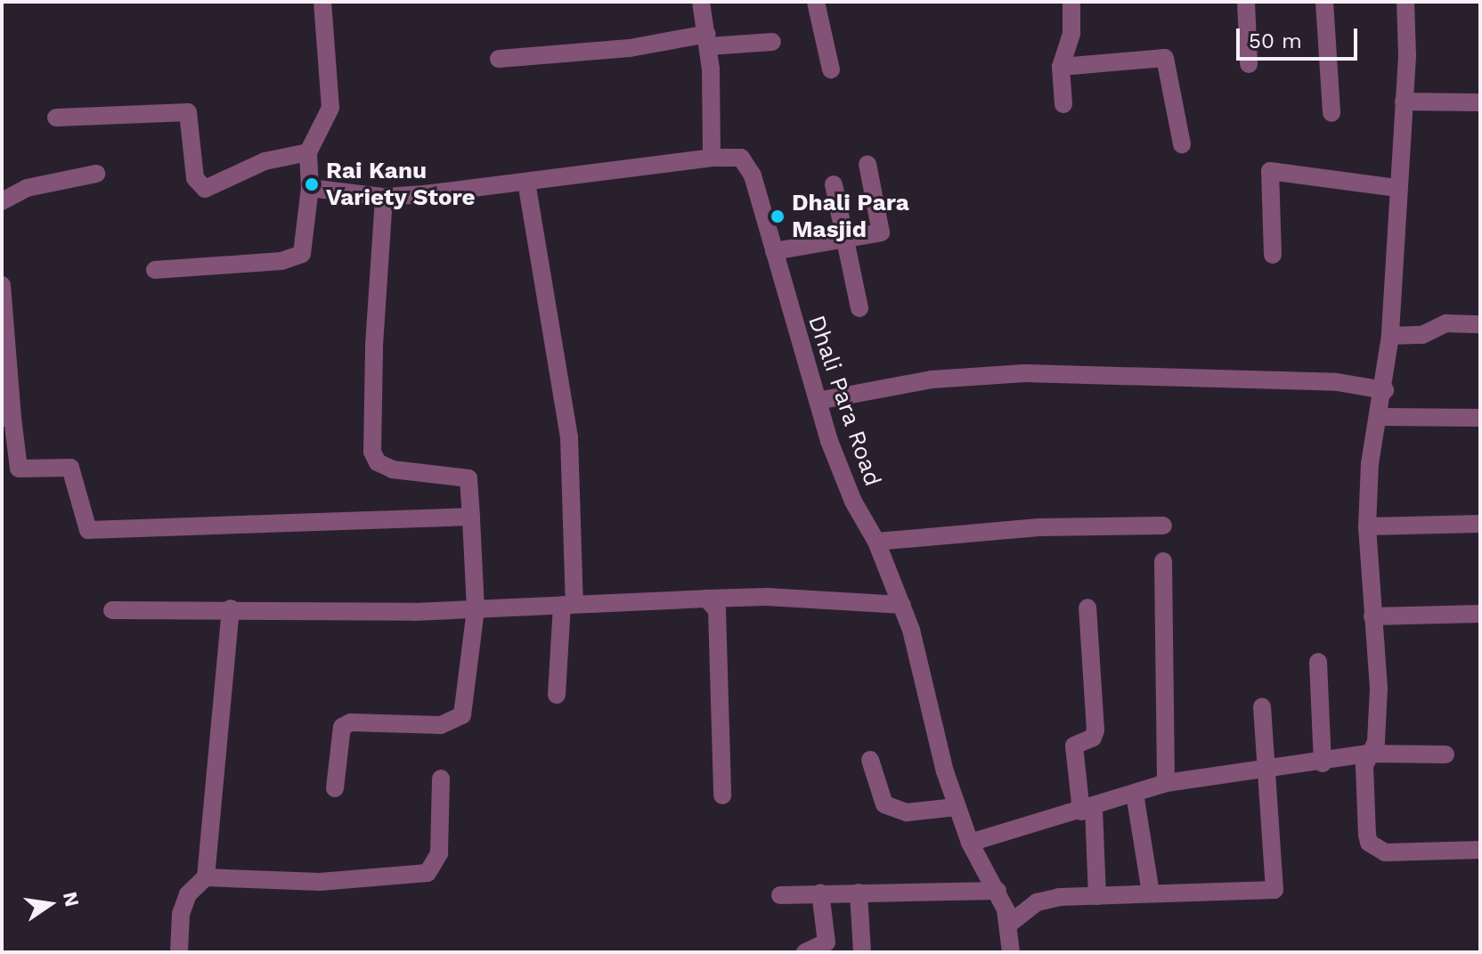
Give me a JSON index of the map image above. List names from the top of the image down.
{
  "streets": {
    "street": ["Dhali Para Road"]
  },
  "places": ["Rai Kanu Variety Store", "Dhali Para Masjid"],
  "scale_bar": "50 m",
  "north": "right"
}
